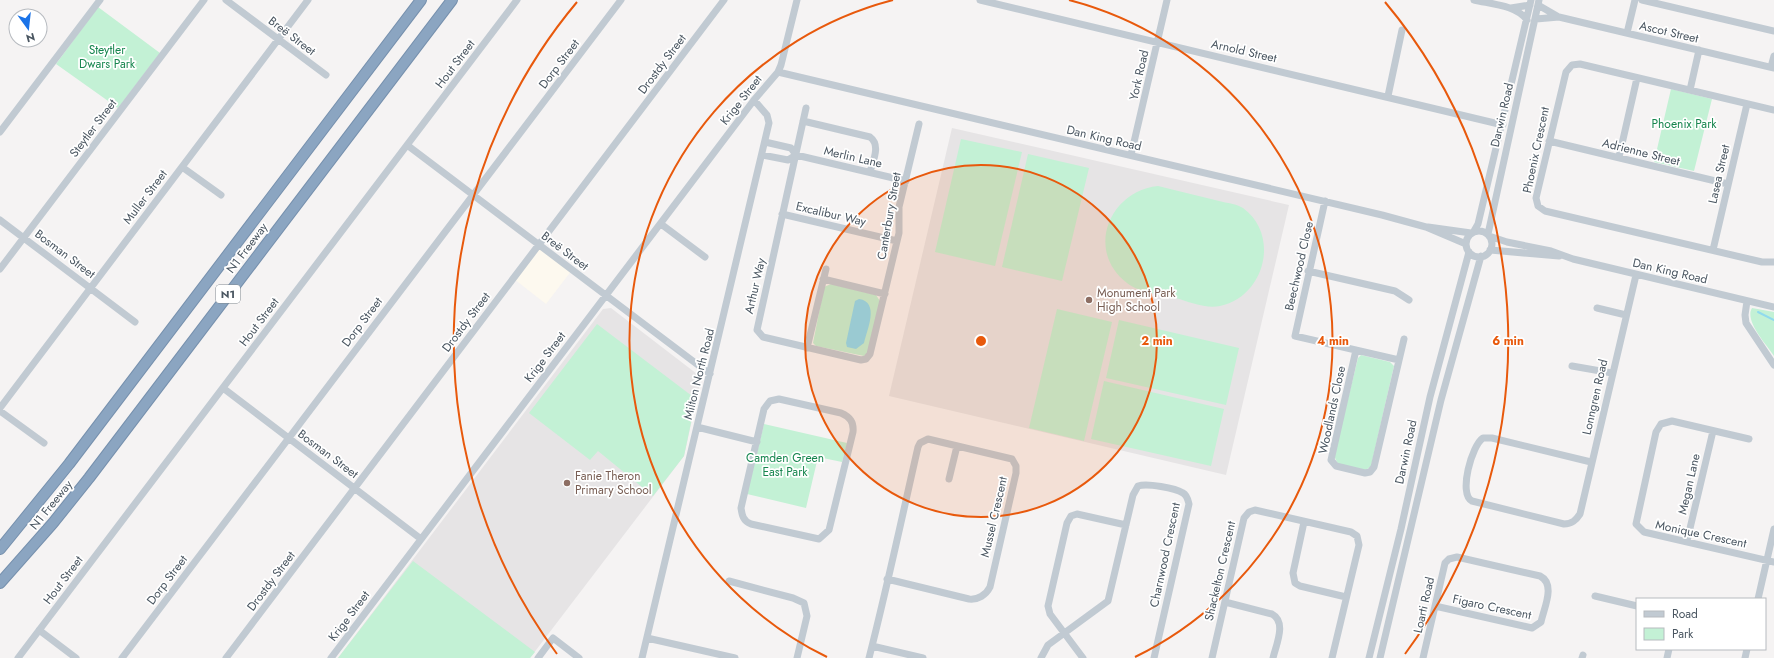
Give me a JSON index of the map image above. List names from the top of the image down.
{
  "streets": {
    "highway": ["N1 Freeway", "N1"],
    "street": [
      "Ascot Street",
      "Breë Street",
      "Arnold Street",
      "Hout Street",
      "Dorp Street",
      "Drostdy Street",
      "York Road",
      "Krige Street",
      "Darwin Road",
      "Steytler Street",
      "Dan King Road",
      "Phoenix Crescent",
      "Adrienne Street",
      "Merlin Lane",
      "Lasea Street",
      "Muller Street",
      "Excalibur Way",
      "Canterbury Street",
      "Bosman Street",
      "Beechwood Close",
      "Arthur Way",
      "Milton North Road",
      "Lonngren Road",
      "Woodlands Close",
      "Megan Lane",
      "Mussel Crescent",
      "Monique Crescent",
      "Charnwood Crescent",
      "Shackelton Crescent",
      "Loarti Road",
      "Figaro Crescent"
    ]
  },
  "crossings": [
    ["Ascot Street", "Darwin Road"],
    ["Breë Street", "Hout Street"],
    ["Breë Street", "Dorp Street"],
    ["Breë Street", "Drostdy Street"],
    ["Breë Street", "Krige Street"],
    ["Breë Street", "Muller Street"],
    ["Breë Street", "Milton North Road"],
    ["Arnold Street", "York Road"],
    ["Arnold Street", "Darwin Road"],
    ["Hout Street", "Bosman Street"],
    ["Dorp Street", "Bosman Street"],
    ["Drostdy Street", "Bosman Street"],
    ["York Road", "Dan King Road"],
    ["Krige Street", "Dan King Road"],
    ["Krige Street", "Bosman Street"],
    ["Krige Street", "Milton North Road"],
    ["Darwin Road", "Dan King Road"],
    ["Steytler Street", "Bosman Street"],
    ["Dan King Road", "Beechwood Close"],
    ["Dan King Road", "Lonngren Road"],
    ["Phoenix Crescent", "Adrienne Street"],
    ["Phoenix Crescent", "Lasea Street"],
    ["Adrienne Street", "Lasea Street"],
    ["Merlin Lane", "Canterbury Street"],
    ["Merlin Lane", "Arthur Way"],
    ["Merlin Lane", "Milton North Road"],
    ["Muller Street", "Bosman Street"],
    ["Excalibur Way", "Canterbury Street"],
    ["Excalibur Way", "Arthur Way"],
    ["Canterbury Street", "Arthur Way"],
    ["Beechwood Close", "Woodlands Close"],
    ["Megan Lane", "Monique Crescent"],
    ["Loarti Road", "Figaro Crescent"]
  ],
  "parks": ["Steytler Dwars Park", "Phoenix Park", "Camden Green East Park"],
  "places": ["Monument Park High School", "Fanie Theron Primary School"],
  "legend": ["Road", "Park"],
  "north": "bottom",
  "rings": ["2 min", "4 min", "6 min"]
}
